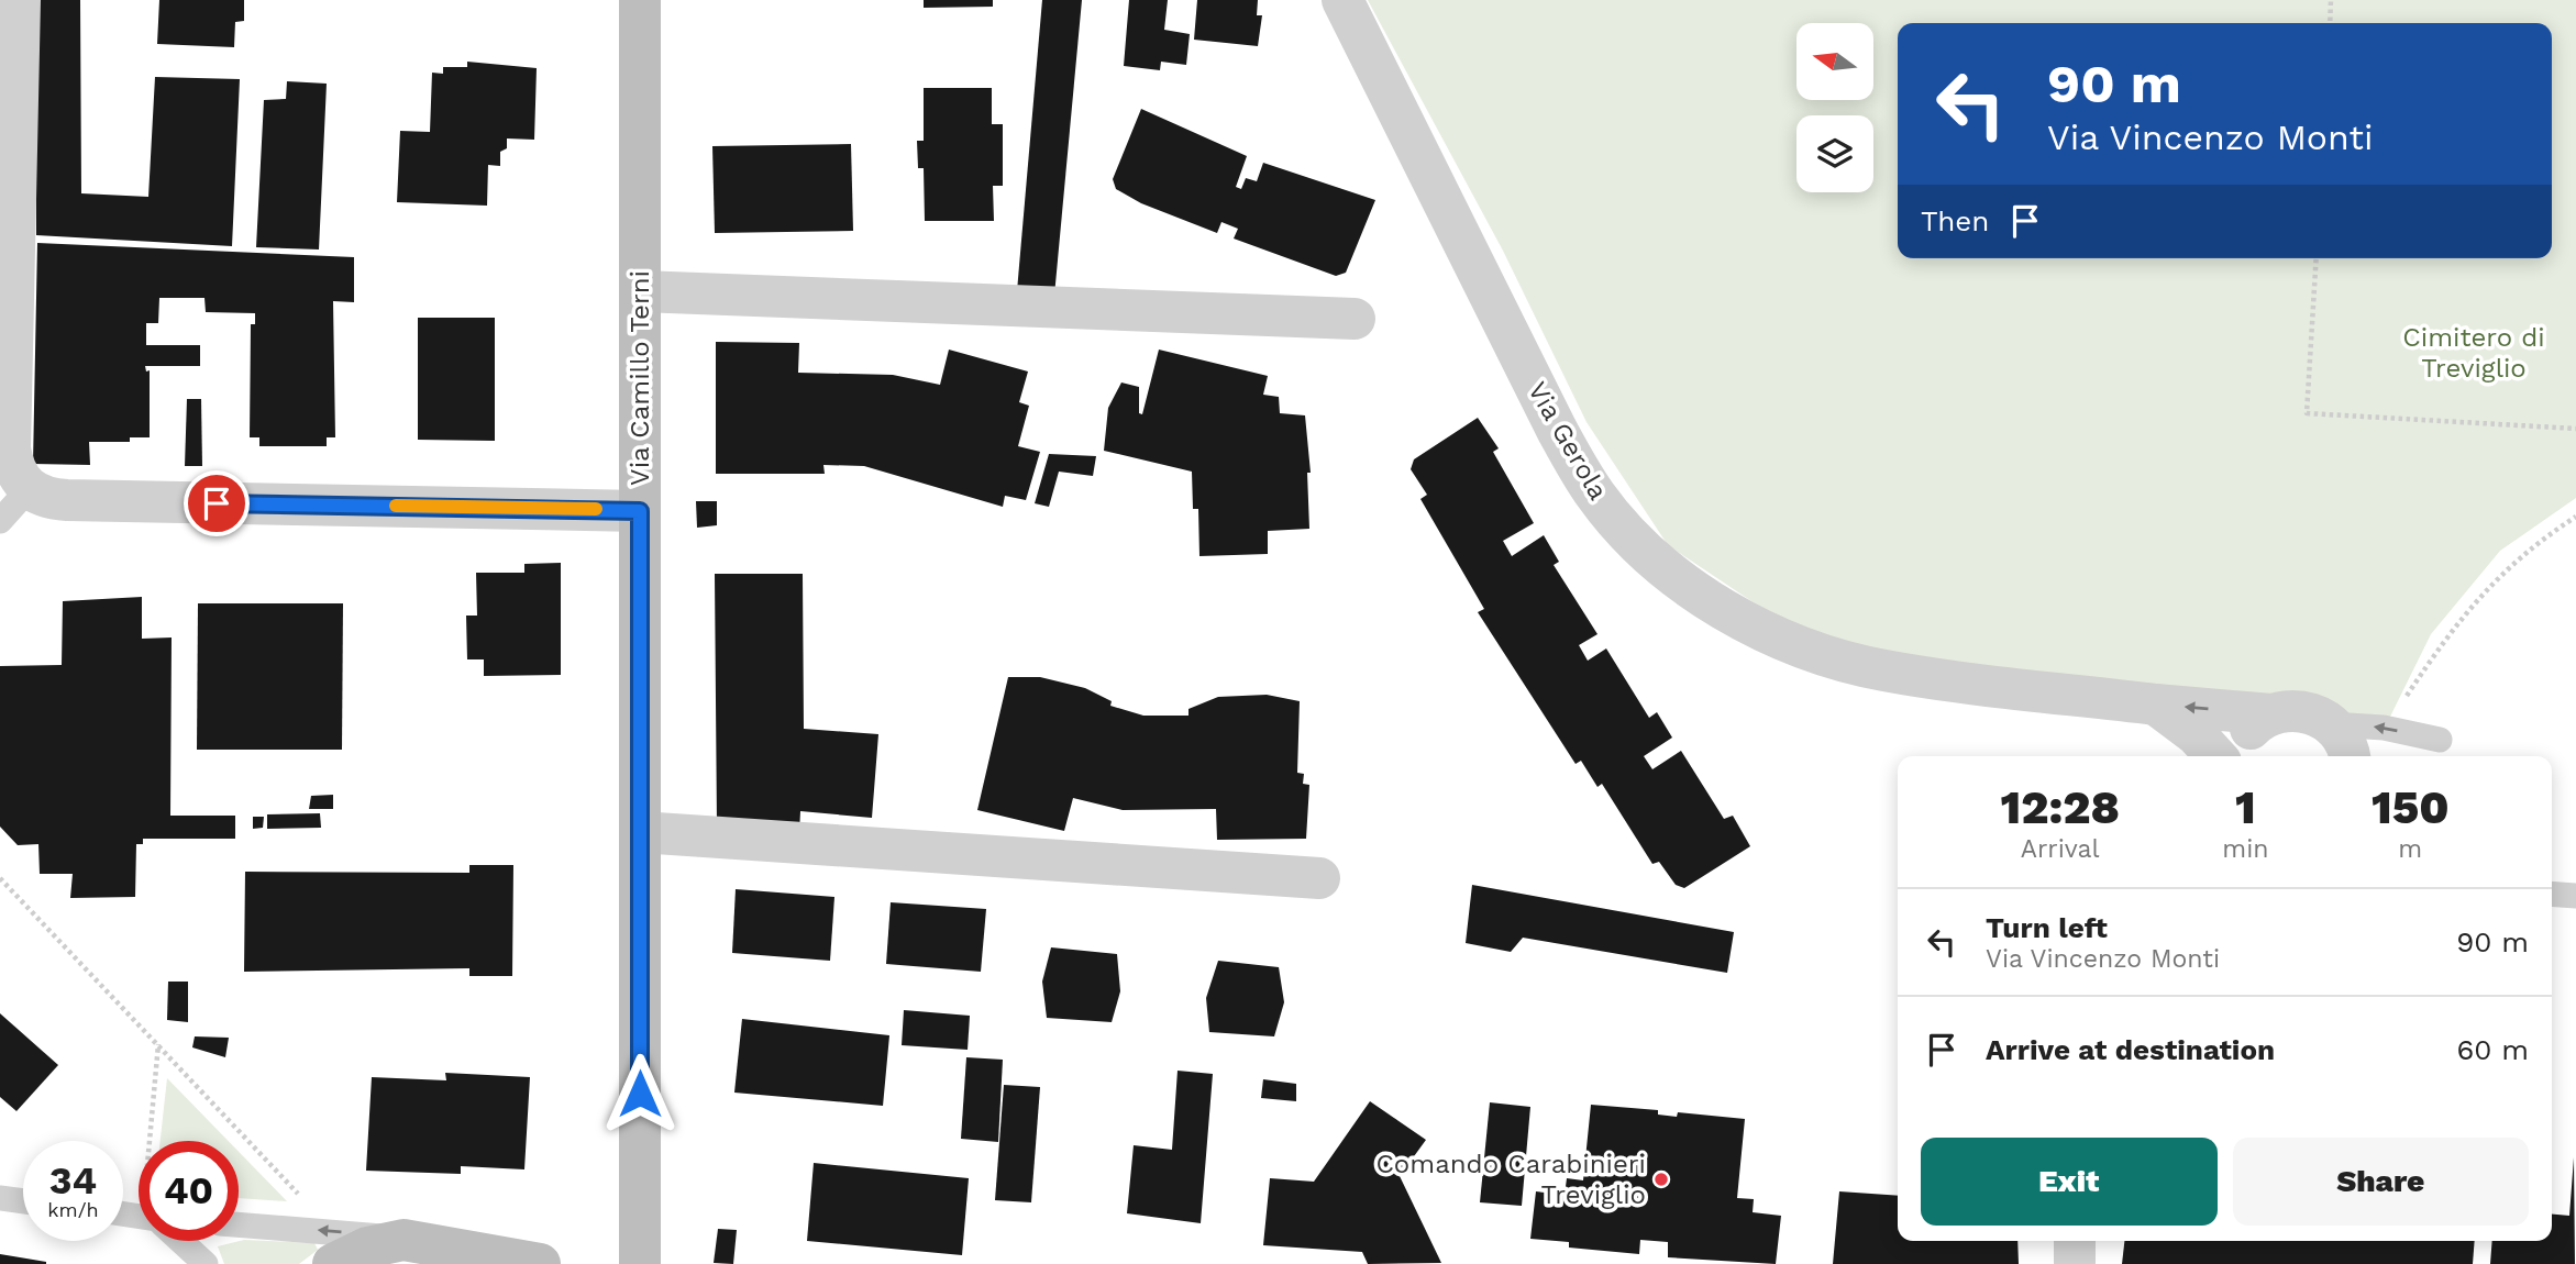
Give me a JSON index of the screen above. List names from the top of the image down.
{
  "streets": {
    "street": ["Via Camillo Terni", "Via Gerola"]
  },
  "parks": ["Cimitero di Treviglio"],
  "places": ["Comando Carabinieri Treviglio"],
  "north": "left",
  "page": {
    "turn": ["90 m", "Via Vincenzo Monti"],
    "then": "Then",
    "eta": [
      "12:28",
      "Arrival",
      "1",
      "min",
      "150",
      "m"
    ],
    "list": [
      {
        "name": "Turn left",
        "note": "Via Vincenzo Monti",
        "value": "90 m"
      },
      {
        "name": "Arrive at destination",
        "value": "60 m"
      }
    ],
    "buttons": ["Exit", "Share"],
    "speed": "34 km/h",
    "limit": "40"
  }
}
